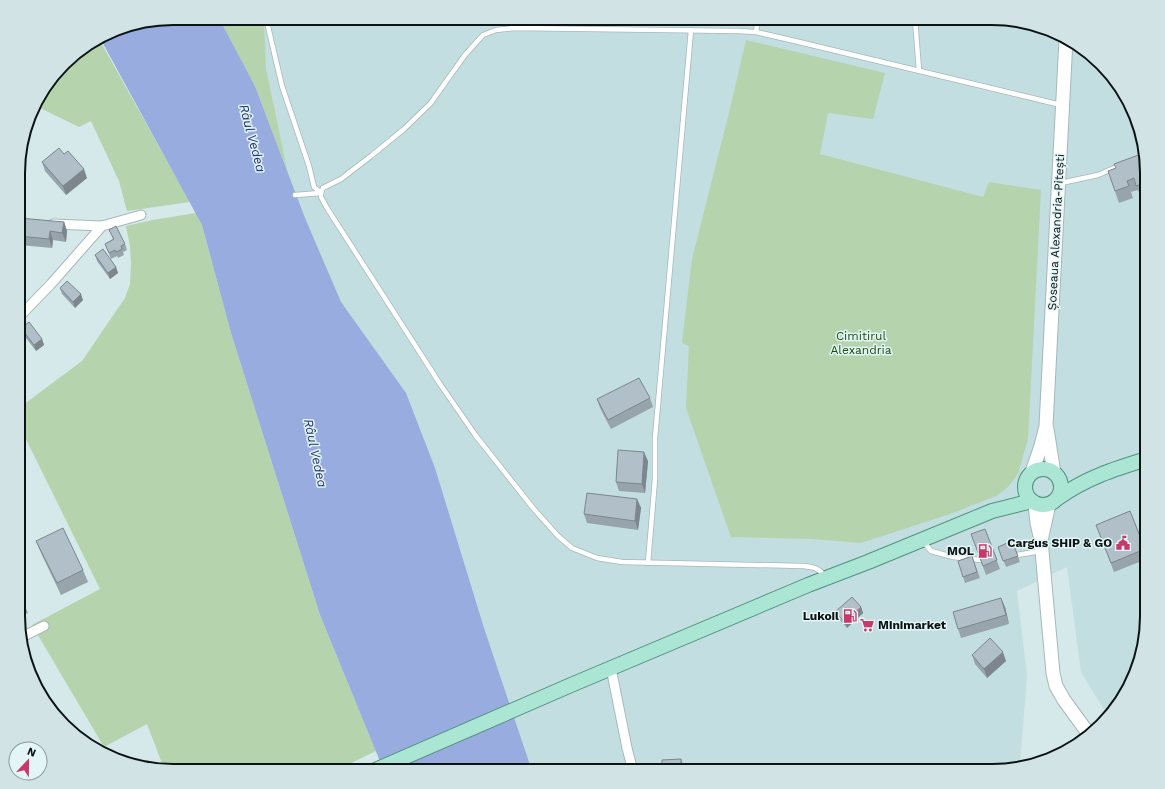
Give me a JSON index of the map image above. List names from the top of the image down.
{
  "streets": {
    "main road": ["Șoseaua Alexandria-Pitești"]
  },
  "water": ["Râul Vedea"],
  "parks": ["Cimitirul Alexandria"],
  "places": {
    "public building": ["Cargus SHIP & GO"],
    "fuel station": ["MOL", "Lukoil"],
    "supermarket": ["Minimarket"]
  },
  "north": "top"
}
